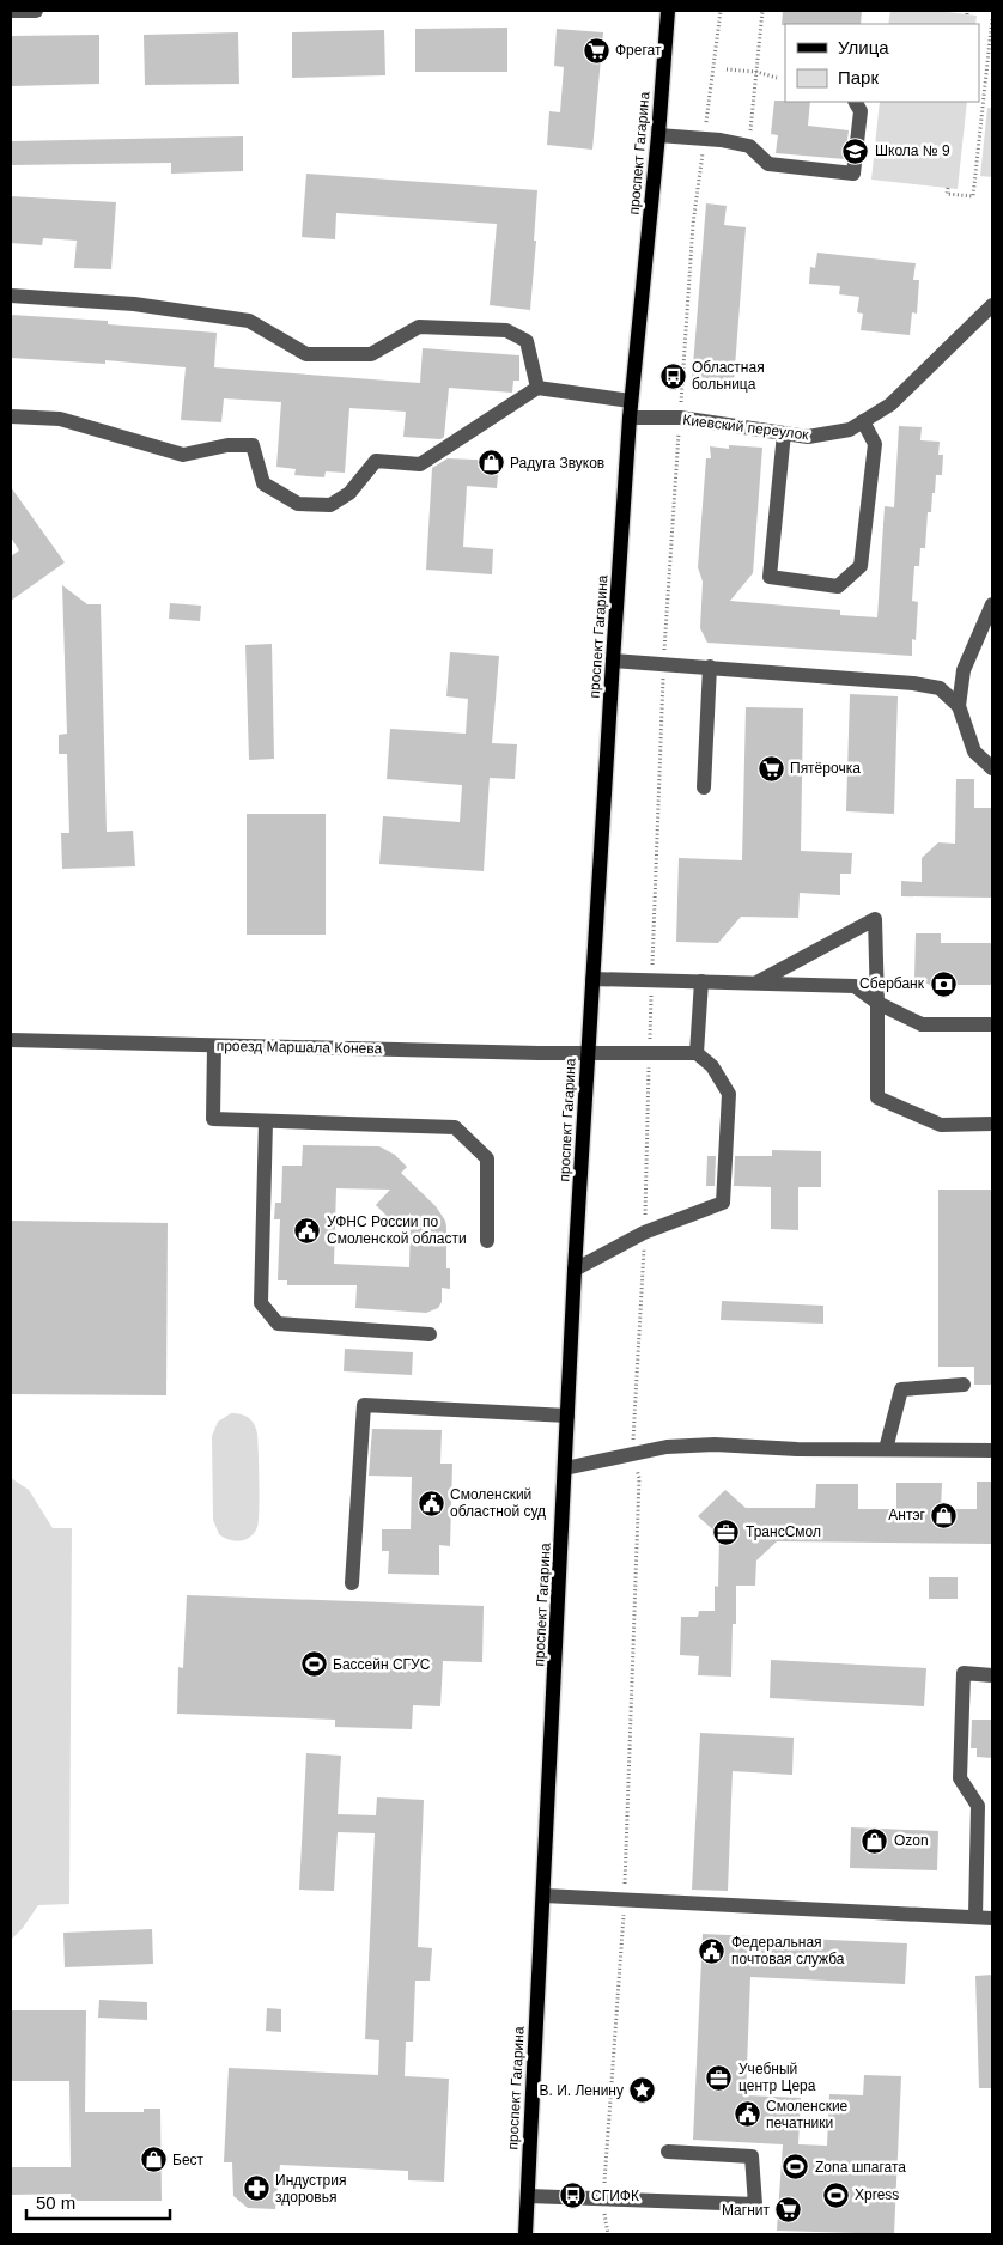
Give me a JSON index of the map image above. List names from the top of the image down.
{
  "streets": {
    "main road": ["проспект Гагарина"],
    "street": ["Киевский переулок", "проезд Маршала Конева"]
  },
  "crossings": [
    ["проспект Гагарина", "Киевский переулок"],
    ["проспект Гагарина", "проезд Маршала Конева"]
  ],
  "places": {
    "supermarket": ["Фрегат", "Пятёрочка", "Магнит"],
    "school or university": ["Школа № 9"],
    "bus stop": ["Областная больница", "СГИФК"],
    "shop": [
      "Радуга Звуков",
      "Антэг",
      "Ozon",
      "Бест"
    ],
    "bank": ["Сбербанк"],
    "public building": [
      "УФНС России по Смоленской области",
      "Смоленский областной суд",
      "Федеральная почтовая служба",
      "Смоленские печатники"
    ],
    "office": ["ТрансСмол", "Учебный центр Цера"],
    "sports": ["Бассейн СГУС", "Zona шпагата", "Xpress"],
    "place": ["В. И. Ленину"],
    "pharmacy": ["Индустрия здоровья"]
  },
  "legend": ["Улица", "Парк"],
  "scale_bar": "50 m"
}
